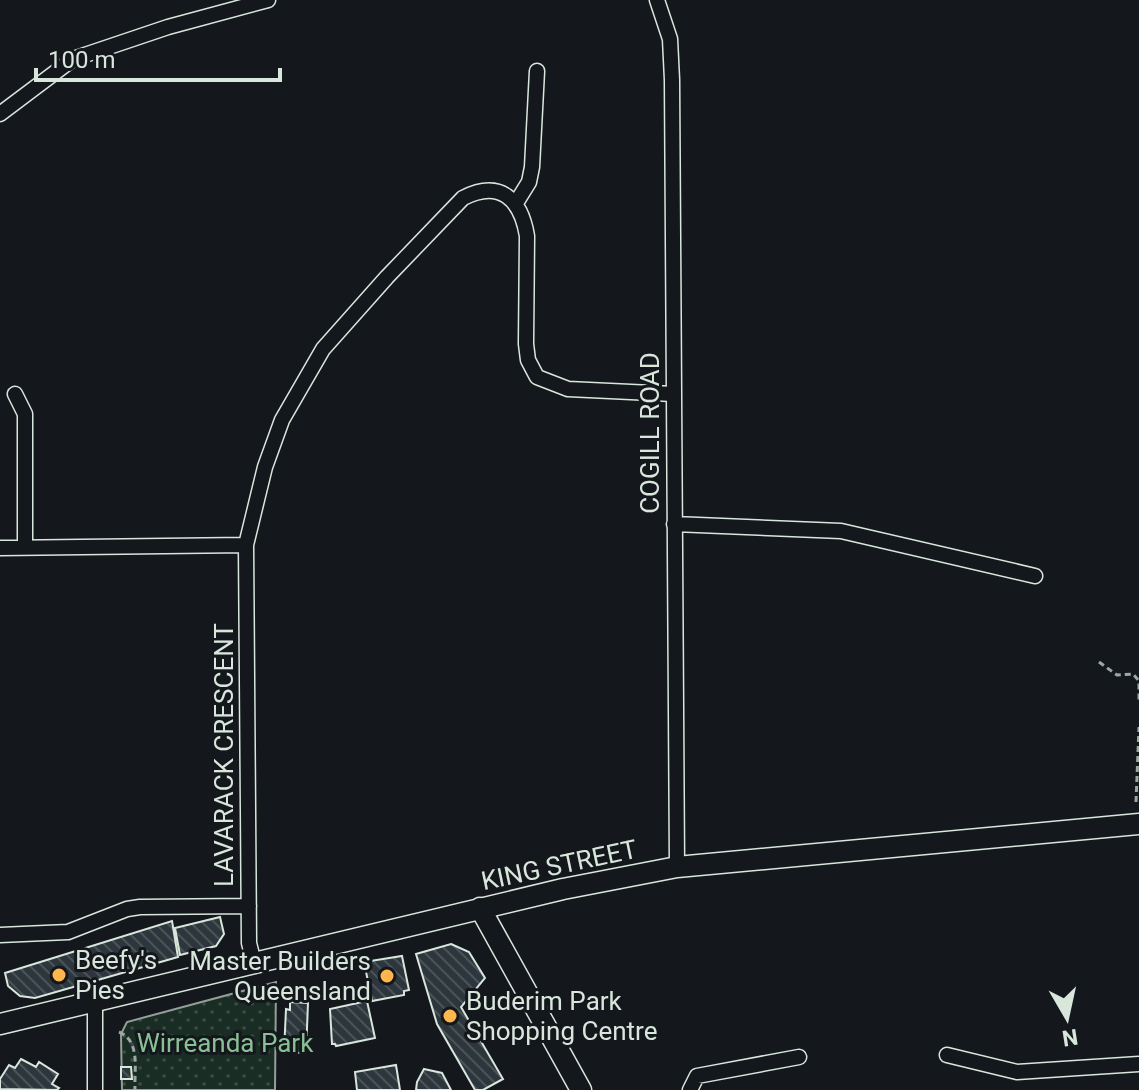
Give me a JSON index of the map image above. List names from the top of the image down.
{
  "streets": {
    "main road": ["KING STREET"],
    "street": ["COGILL ROAD", "LAVARACK CRESCENT"]
  },
  "crossings": [
    ["COGILL ROAD", "KING STREET"],
    ["LAVARACK CRESCENT", "KING STREET"]
  ],
  "parks": ["Wirreanda Park"],
  "places": ["Beefy's Pies", "Master Builders Queensland", "Buderim Park Shopping Centre"],
  "scale_bar": "100 m",
  "north": "bottom"
}
